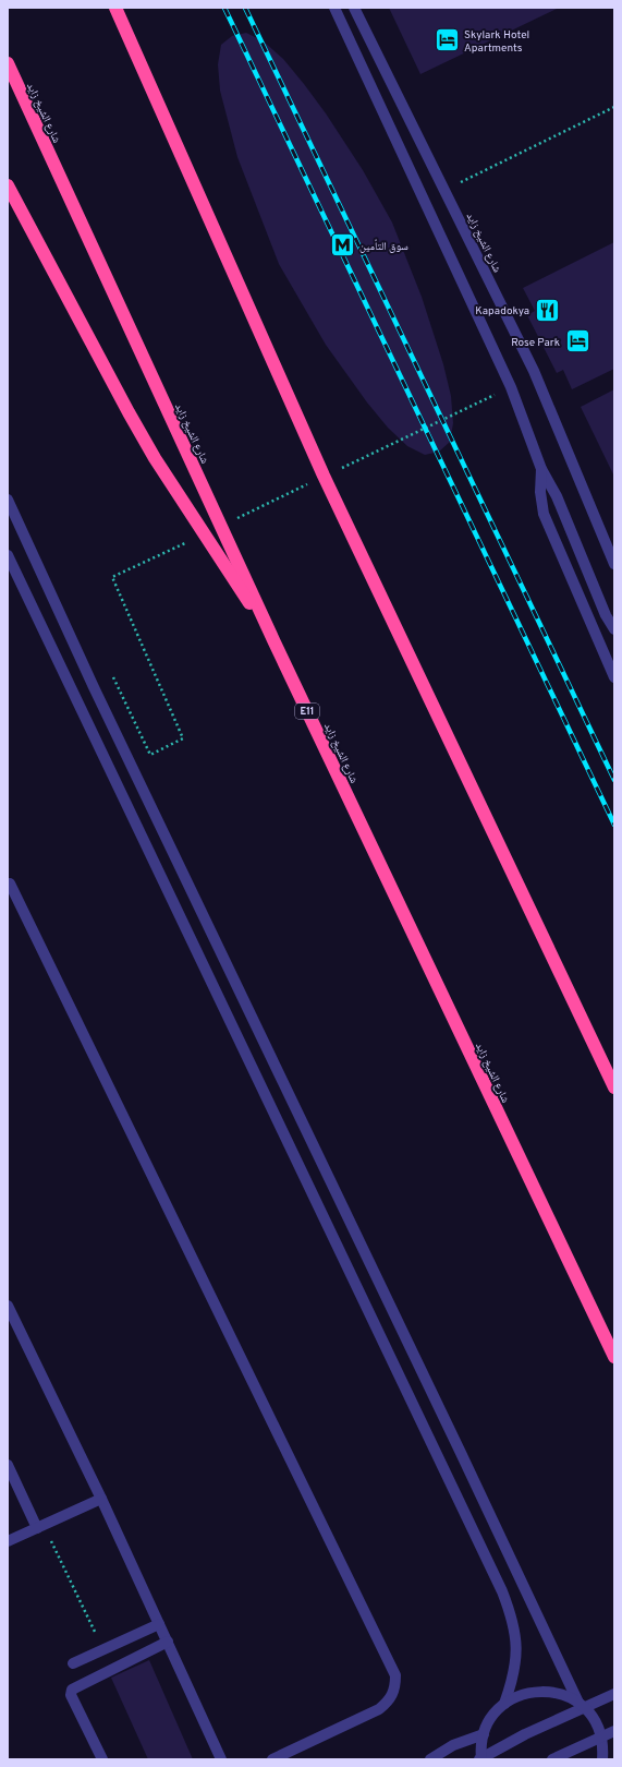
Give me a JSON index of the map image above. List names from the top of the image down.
{
  "streets": {
    "highway": ["شارع الشيخ زايد", "E11"]
  },
  "places": {
    "hotel": ["Skylark Hotel Apartments", "Rose Park"],
    "metro station": ["سوق التأمين"],
    "restaurant": ["Kapadokya"]
  }
}
